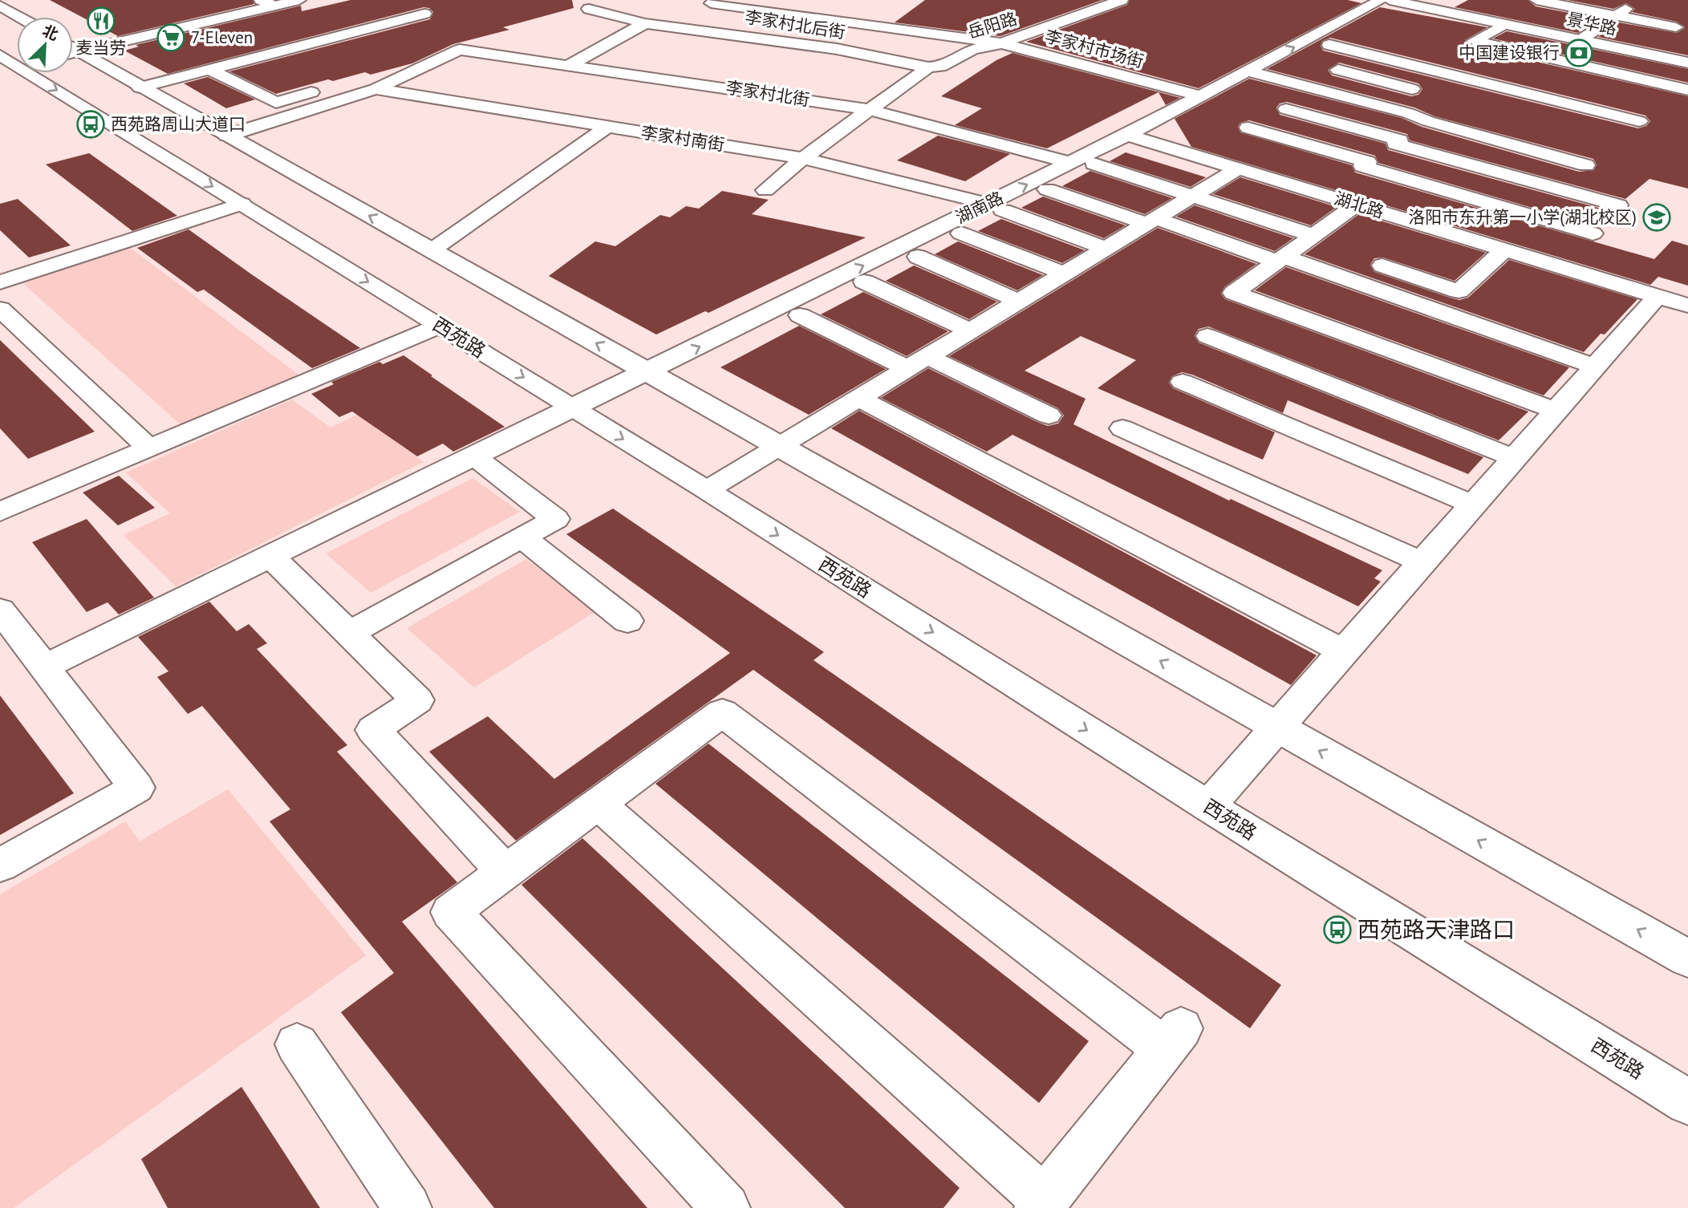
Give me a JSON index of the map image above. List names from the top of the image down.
{
  "streets": {
    "main road": [
      "景华路",
      "李家村北后街",
      "岳阳路",
      "李家村市场街",
      "李家村北街",
      "李家村南街",
      "湖北路",
      "湖南路",
      "西苑路"
    ]
  },
  "crossings": [
    ["李家村北后街", "岳阳路"],
    ["岳阳路", "李家村市场街"],
    ["岳阳路", "李家村北街"],
    ["岳阳路", "李家村南街"],
    ["李家村市场街", "湖南路"],
    ["李家村北街", "李家村南街"],
    ["李家村北街", "湖南路"],
    ["李家村南街", "湖南路"],
    ["湖北路", "湖南路"],
    ["湖南路", "西苑路"]
  ],
  "places": {
    "restaurant": ["麦当劳"],
    "supermarket": ["7-Eleven"],
    "bank": ["中国建设银行"],
    "bus stop": ["西苑路周山大道口", "西苑路天津路口"],
    "school or university": ["洛阳市东升第一小学(湖北校区)"]
  },
  "north": "top right"
}
